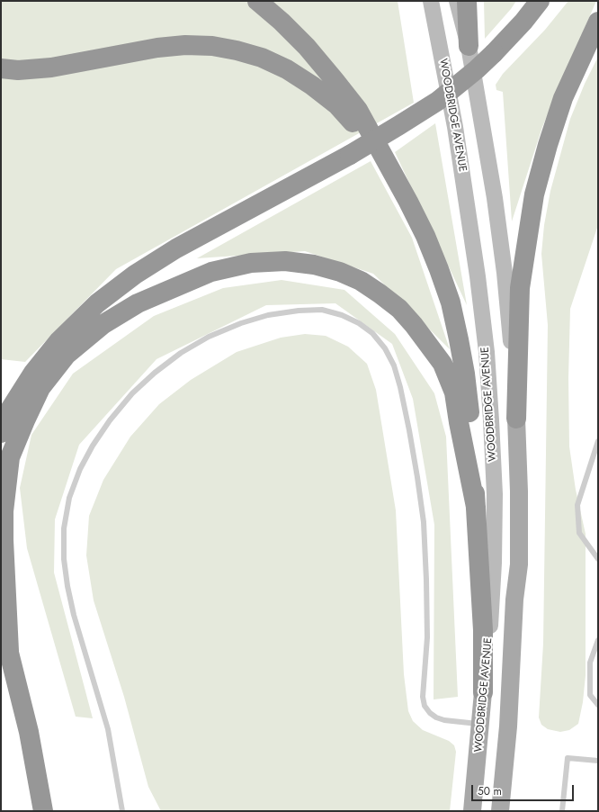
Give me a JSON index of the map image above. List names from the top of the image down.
{
  "streets": {
    "main road": ["WOODBRIDGE AVENUE"]
  },
  "scale_bar": "50 m"
}
